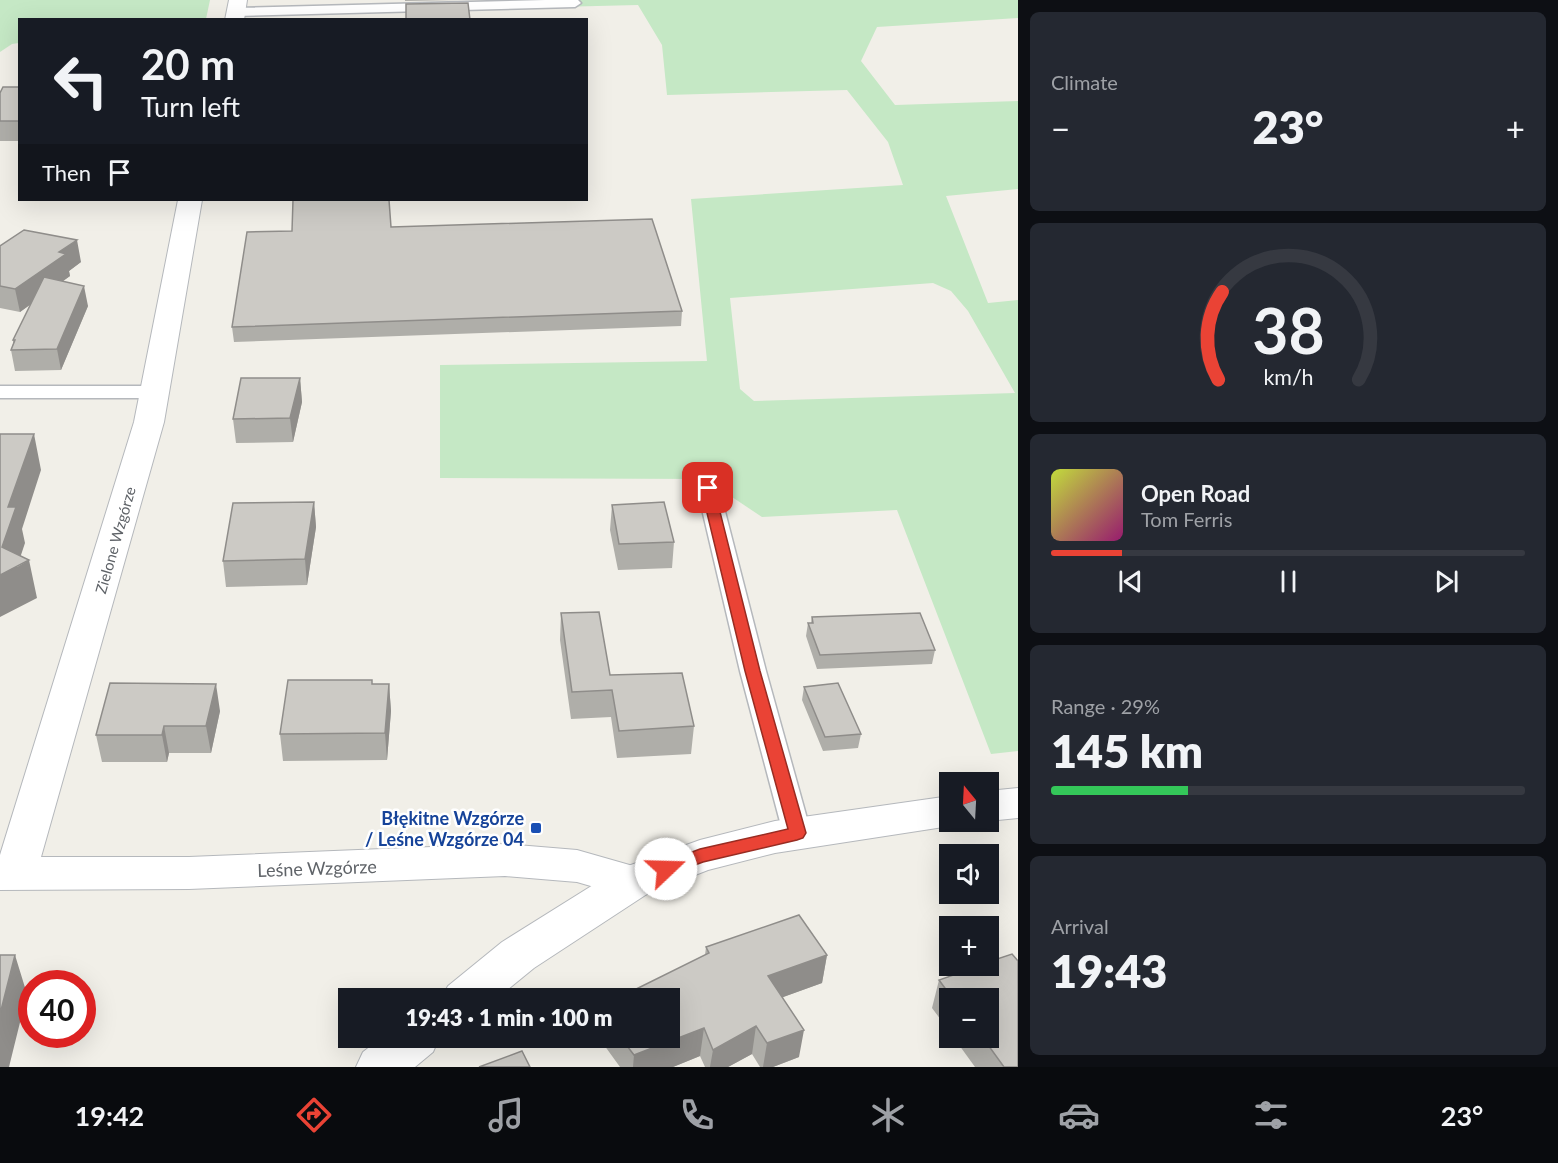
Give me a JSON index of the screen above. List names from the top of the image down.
{
  "streets": {
    "street": ["Zielone Wzgórze", "Leśne Wzgórze"]
  },
  "crossings": [
    ["Zielone Wzgórze", "Leśne Wzgórze"]
  ],
  "places": {
    "transit": ["Błękitne Wzgórze / Leśne Wzgórze 04"]
  },
  "north": "top",
  "page": {
    "tile": [
      "Climate",
      ["Range · 29%", "145 km"],
      ["Arrival", "19:43"]
    ],
    "turn": ["20 m", "Turn left"],
    "heat": ["−", "23°", "+"],
    "then": "Then",
    "song": ["Open Road", "Tom Ferris"],
    "map_buttons": ["+", "−"],
    "limit": "40",
    "trip": "19:43 · 1 min · 100 m",
    "tabs": ["19:42", "23°"],
    "gauge": ["38", "km/h"]
  }
}
